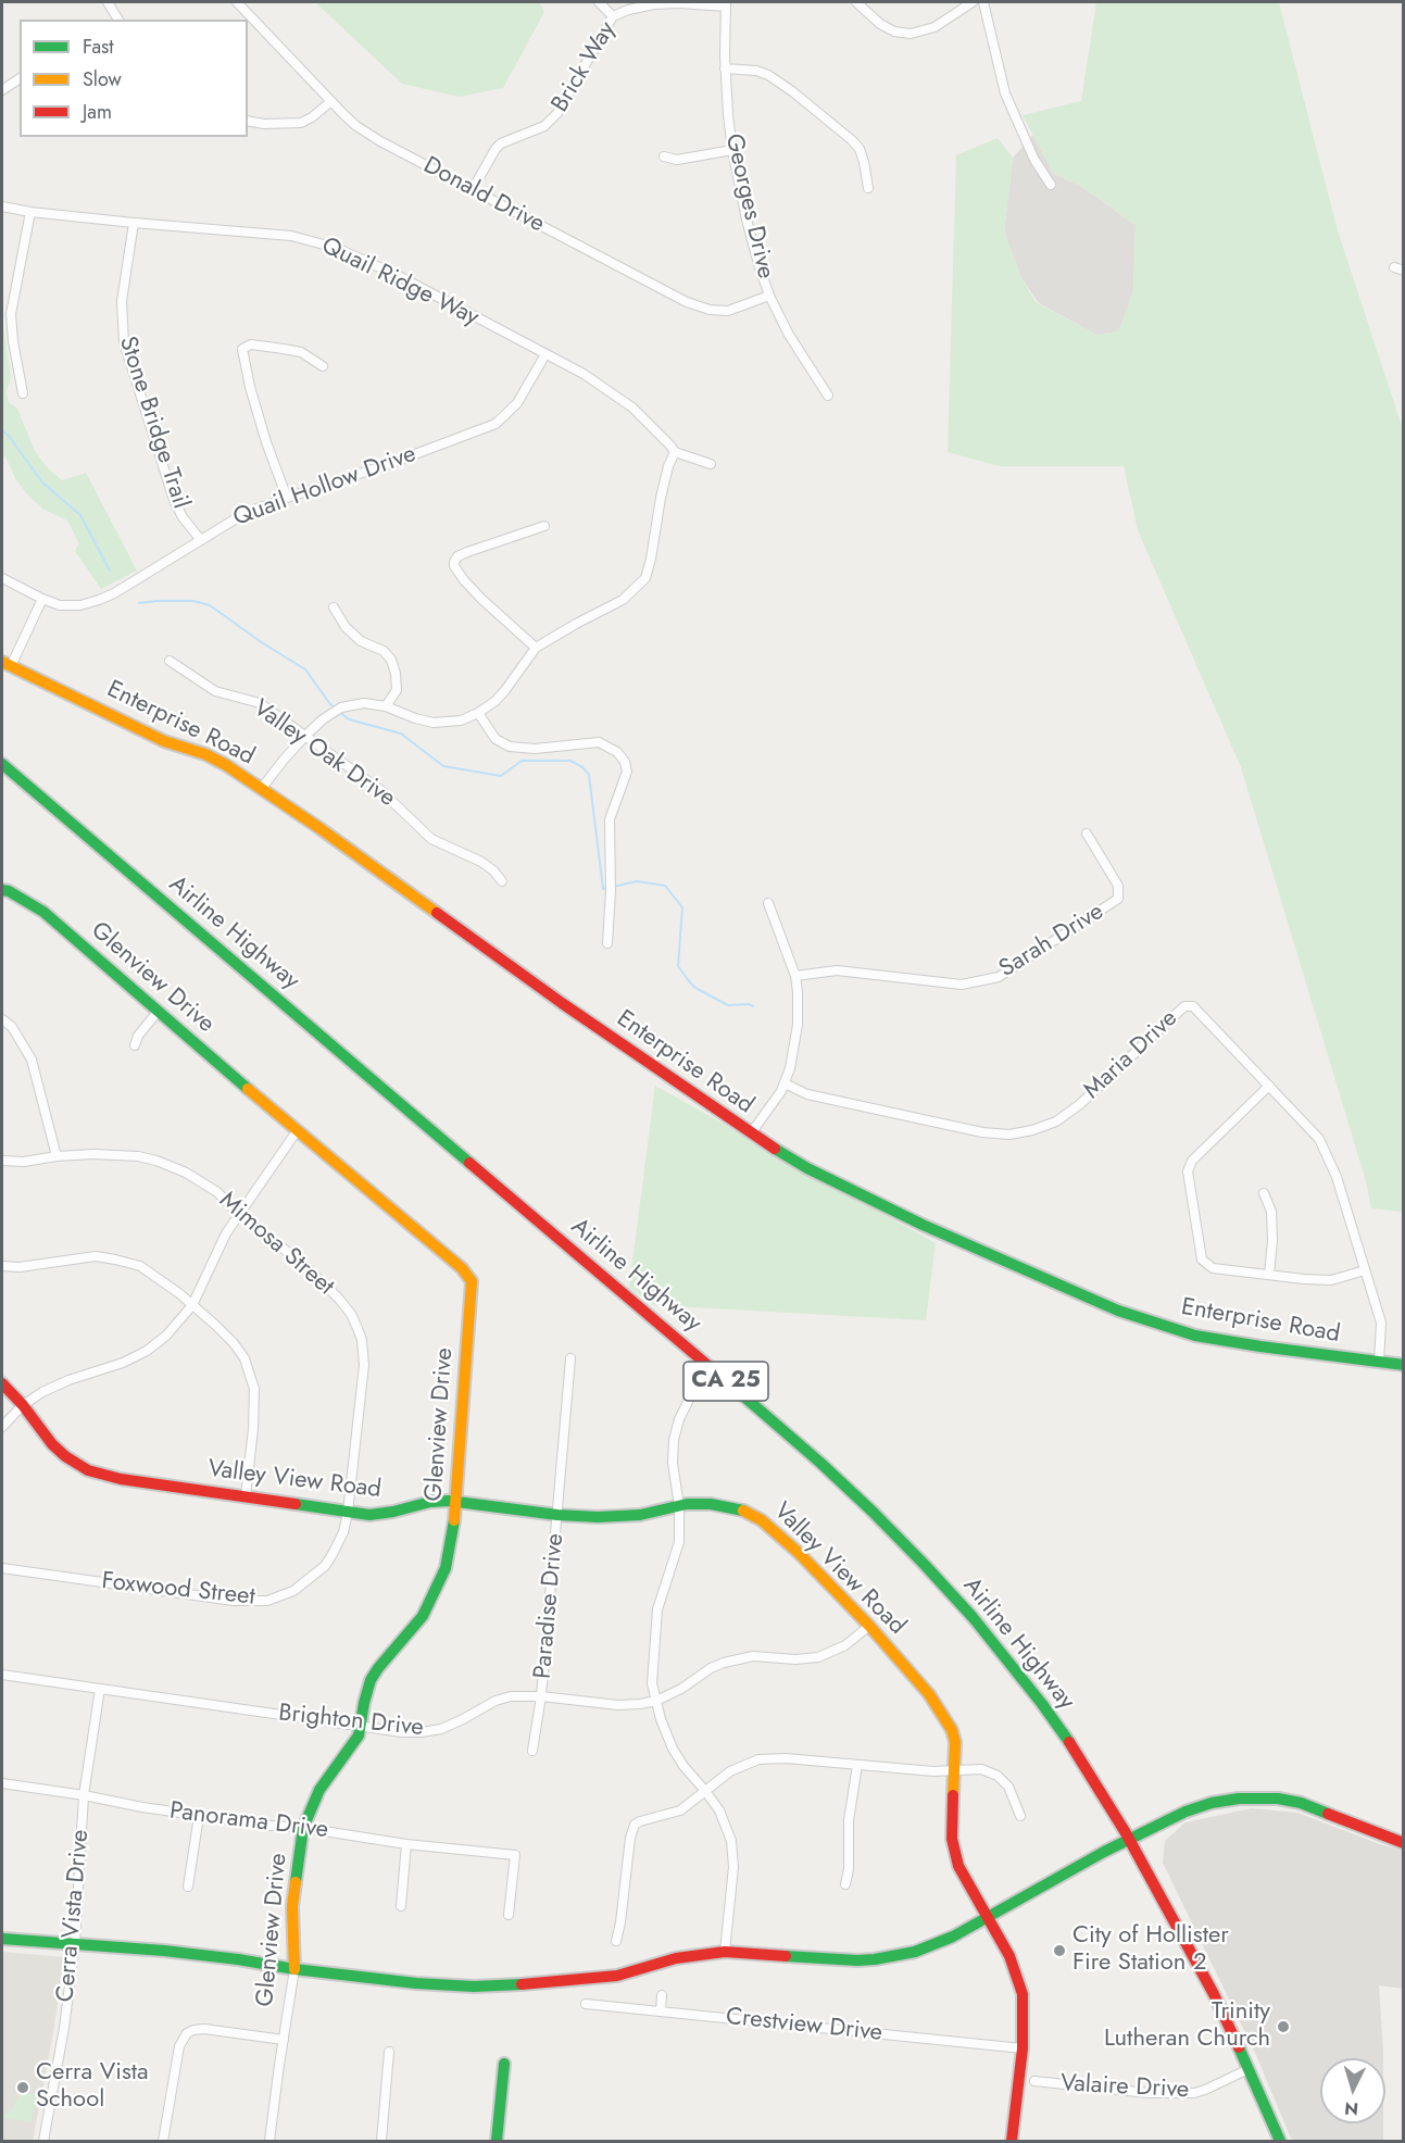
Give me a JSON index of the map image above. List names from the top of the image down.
{
  "streets": {
    "street": [
      "Brick Way",
      "Donald Drive",
      "Georges Drive",
      "Quail Ridge Way",
      "Stone Bridge Trail",
      "Quail Hollow Drive",
      "Enterprise Road",
      "Valley Oak Drive",
      "Airline Highway",
      "Sarah Drive",
      "Glenview Drive",
      "Maria Drive",
      "Mimosa Street",
      "CA 25",
      "Valley View Road",
      "Foxwood Street",
      "Paradise Drive",
      "Brighton Drive",
      "Panorama Drive",
      "Cerra Vista Drive",
      "Crestview Drive",
      "Valaire Drive"
    ]
  },
  "crossings": [
    ["Brick Way", "Donald Drive"],
    ["Brick Way", "Georges Drive"],
    ["Donald Drive", "Georges Drive"],
    ["Quail Ridge Way", "Stone Bridge Trail"],
    ["Quail Ridge Way", "Quail Hollow Drive"],
    ["Stone Bridge Trail", "Quail Hollow Drive"],
    ["Enterprise Road", "Maria Drive"],
    ["Airline Highway", "Valaire Drive"],
    ["Glenview Drive", "Valley View Road"],
    ["Glenview Drive", "Brighton Drive"],
    ["Glenview Drive", "Panorama Drive"],
    ["Mimosa Street", "Valley View Road"],
    ["Mimosa Street", "Foxwood Street"],
    ["Valley View Road", "Foxwood Street"],
    ["Valley View Road", "Paradise Drive"],
    ["Valley View Road", "Brighton Drive"],
    ["Valley View Road", "Crestview Drive"],
    ["Paradise Drive", "Brighton Drive"],
    ["Brighton Drive", "Cerra Vista Drive"],
    ["Panorama Drive", "Cerra Vista Drive"]
  ],
  "places": ["City of Hollister Fire Station 2", "Trinity Lutheran Church", "Cerra Vista School"],
  "legend": ["Fast", "Slow", "Jam"],
  "north": "bottom"
}
